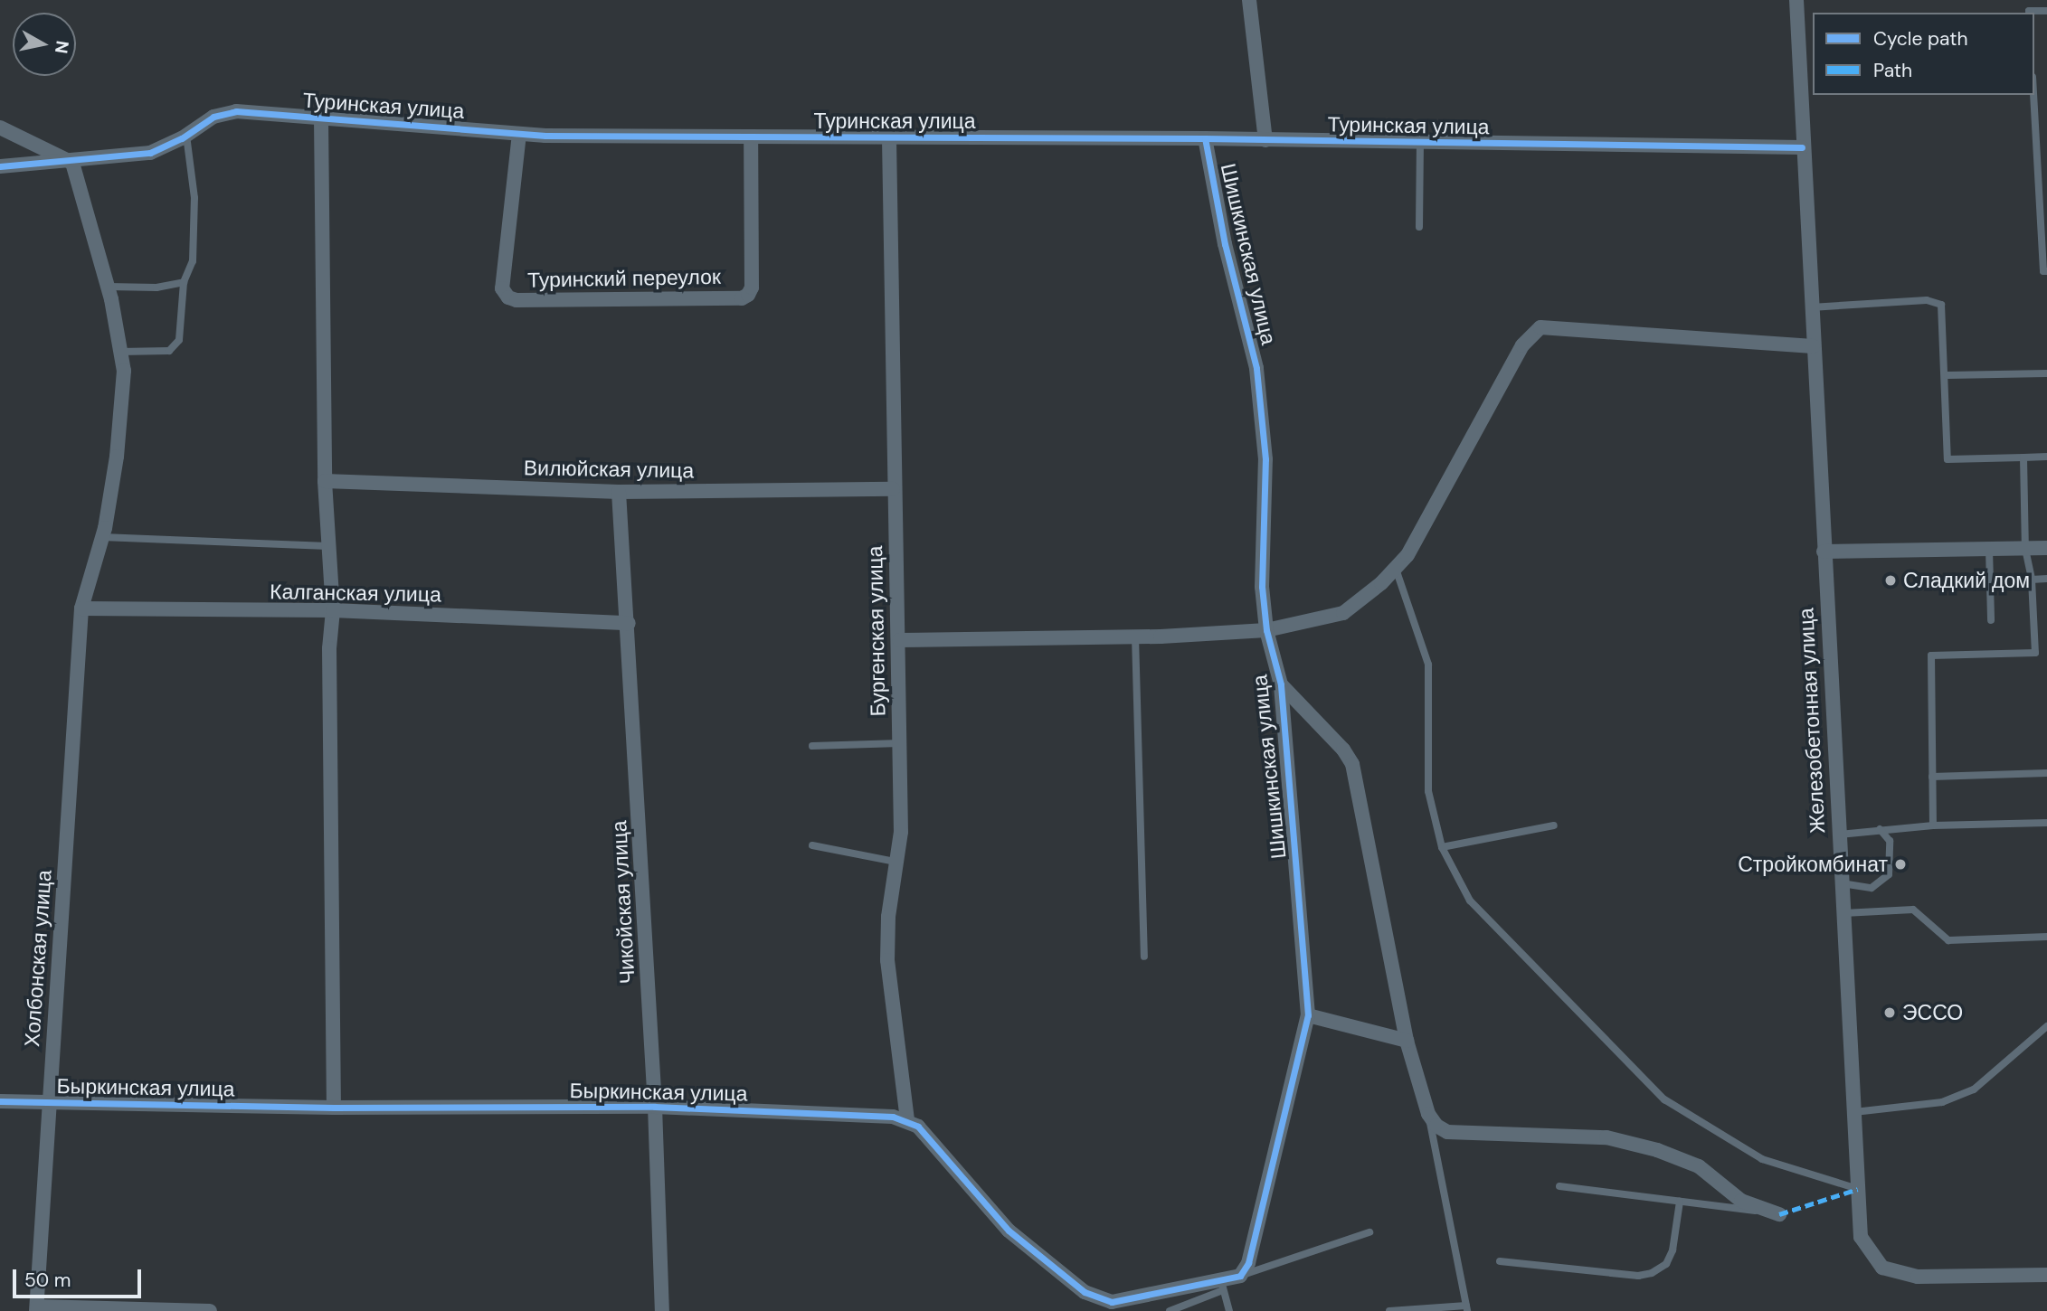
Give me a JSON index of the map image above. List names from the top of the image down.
{
  "streets": {
    "street": [
      "Туринская улица",
      "Шишкинская улица",
      "Туринский переулок",
      "Вилюйская улица",
      "Калганская улица",
      "Бургенская улица",
      "Железобетонная улица",
      "Чикойская улица",
      "Холбонская улица",
      "Быркинская улица"
    ]
  },
  "crossings": [
    ["Туринская улица", "Шишкинская улица"],
    ["Туринская улица", "Туринский переулок"],
    ["Туринская улица", "Бургенская улица"],
    ["Туринская улица", "Железобетонная улица"],
    ["Туринская улица", "Холбонская улица"],
    ["Вилюйская улица", "Бургенская улица"],
    ["Вилюйская улица", "Чикойская улица"],
    ["Калганская улица", "Чикойская улица"],
    ["Калганская улица", "Холбонская улица"],
    ["Бургенская улица", "Быркинская улица"],
    ["Чикойская улица", "Быркинская улица"],
    ["Холбонская улица", "Быркинская улица"]
  ],
  "places": ["Сладкий дом", "Стройкомбинат", "ЭССО"],
  "legend": ["Cycle path", "Path"],
  "scale_bar": "50 m",
  "north": "right"
}
